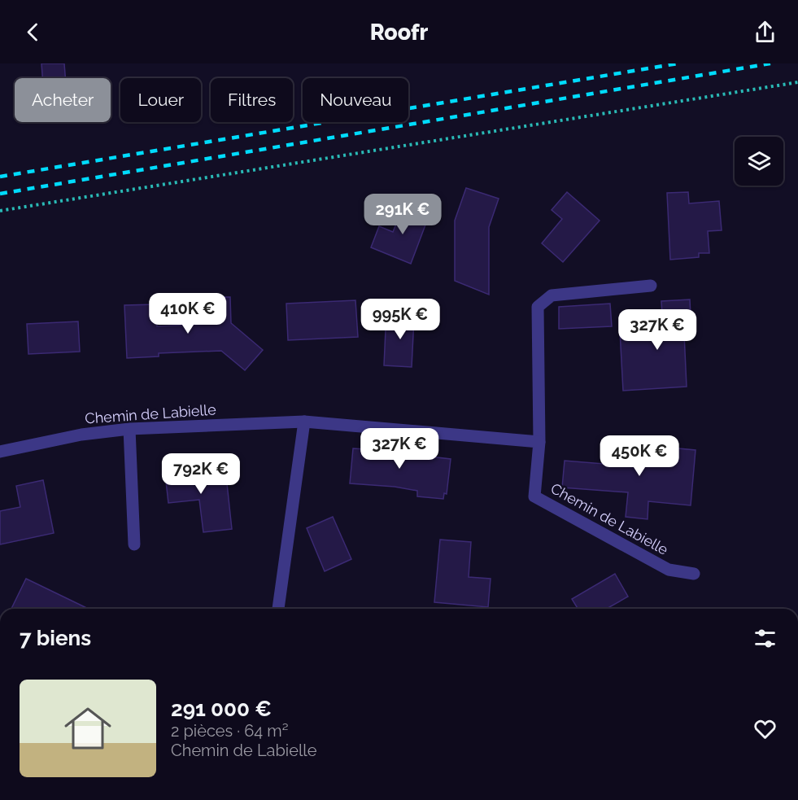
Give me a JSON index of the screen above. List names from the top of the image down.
{
  "streets": {
    "street": ["Chemin de Labielle"]
  },
  "page": {
    "header": "Roofr",
    "chip": [
      "Acheter",
      "Louer",
      "Filtres",
      "Nouveau"
    ],
    "price": [
      "291K €",
      "410K €",
      "995K €",
      "327K €",
      "327K €",
      "450K €",
      "792K €"
    ],
    "heading": "7 biens",
    "list": [
      {
        "name": "291 000 €",
        "note": "2 pièces · 64 m² · Chemin de Labielle"
      }
    ]
  }
}
